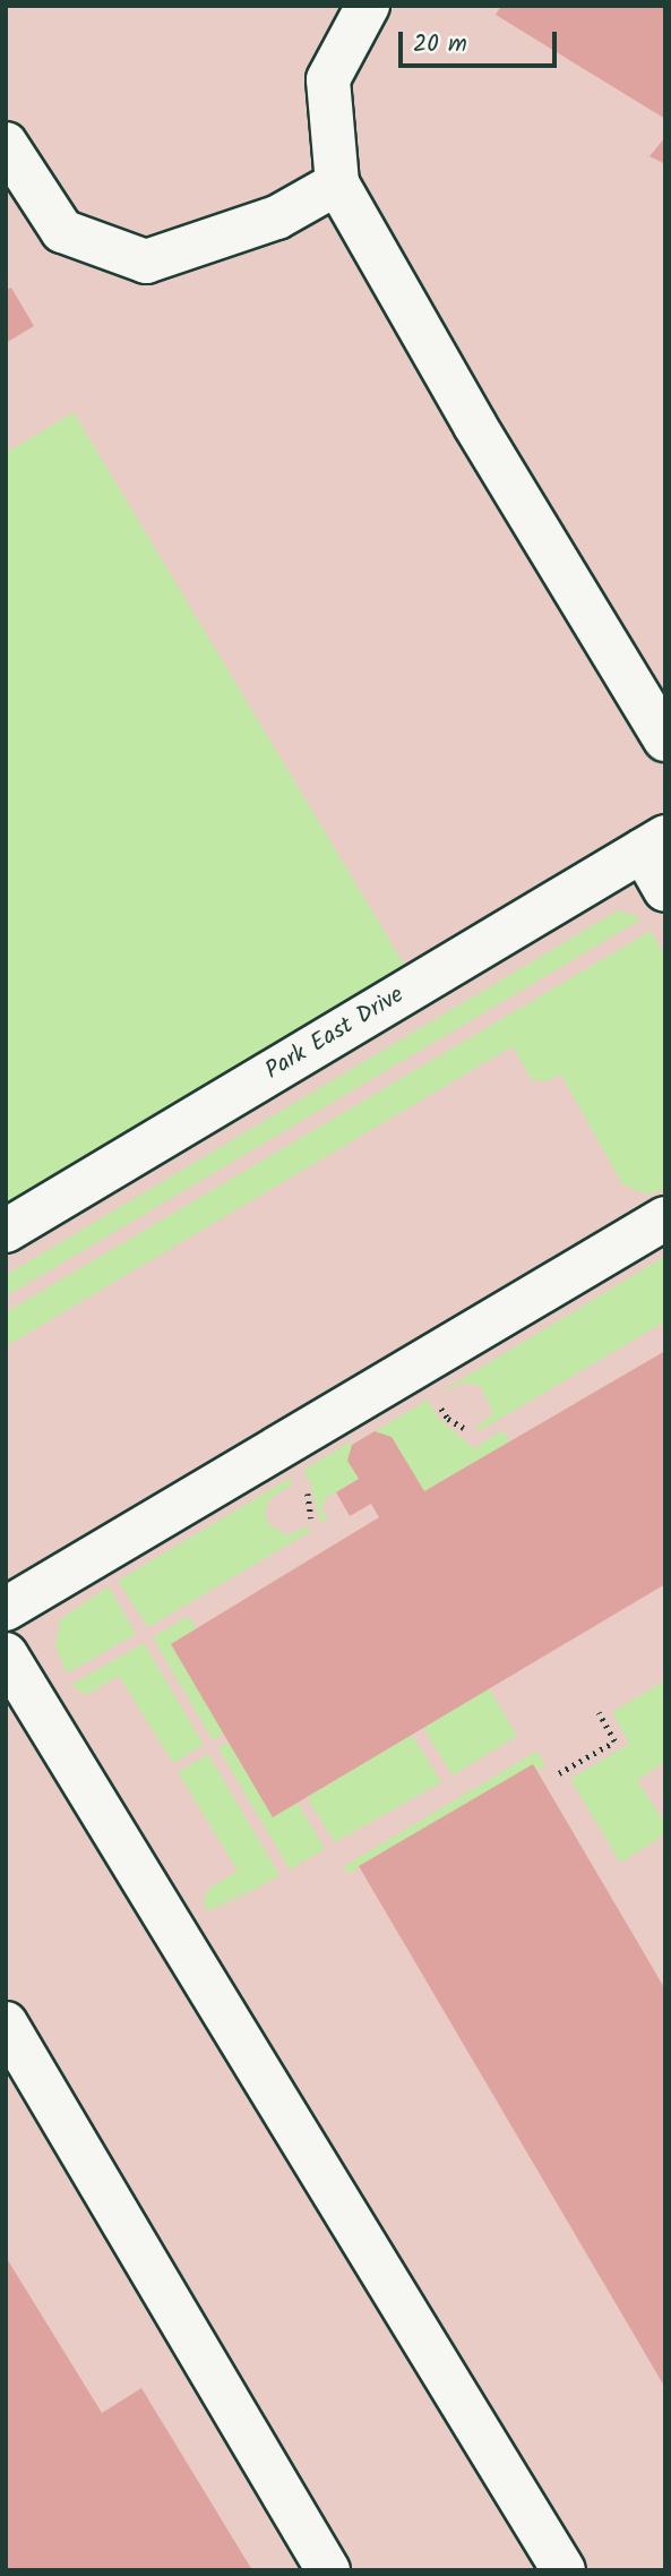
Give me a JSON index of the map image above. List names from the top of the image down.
{
  "streets": {
    "street": ["Park East Drive"]
  },
  "scale_bar": "20 m"
}
